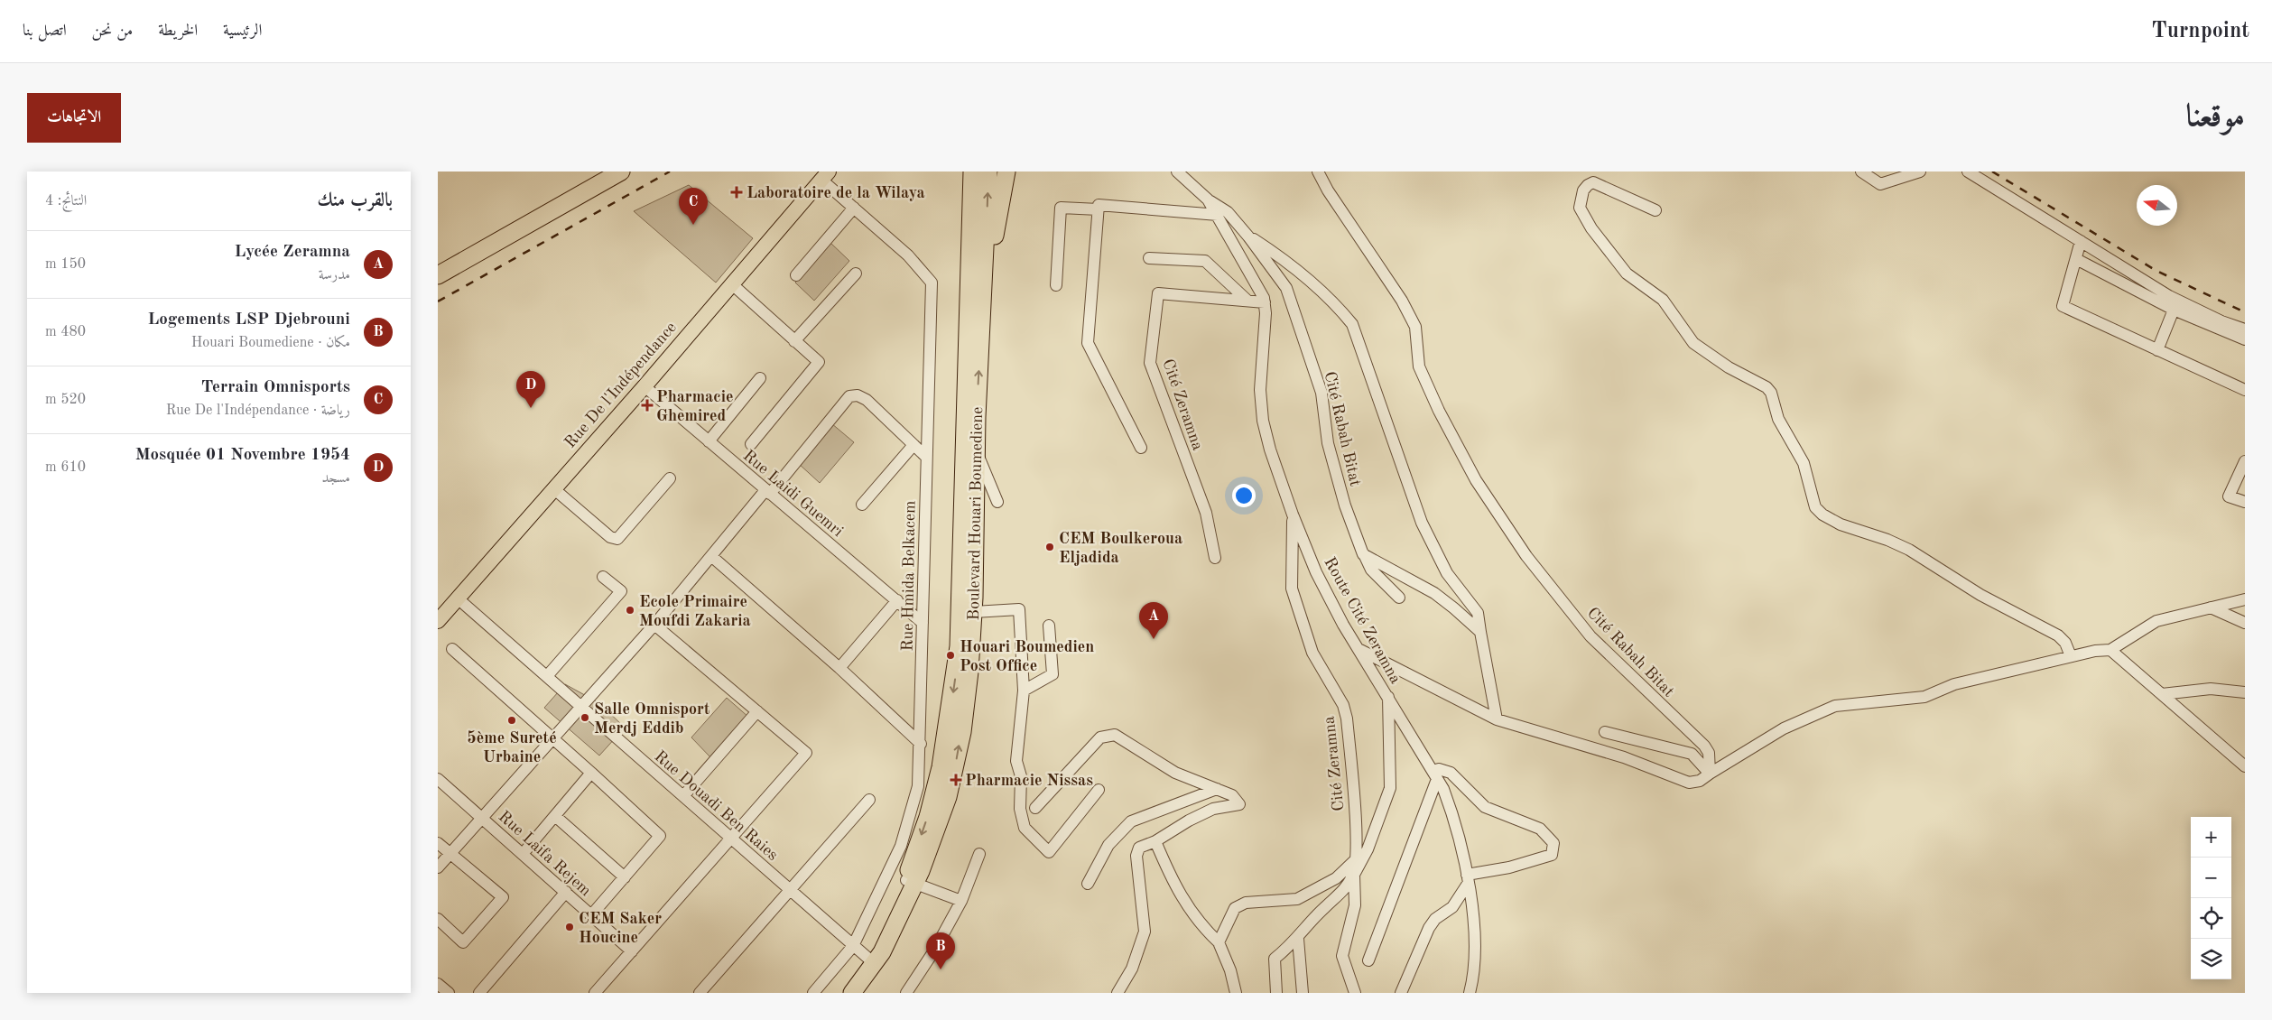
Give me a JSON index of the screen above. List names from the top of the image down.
{
  "streets": {
    "highway": ["Boulevard Houari Boumediene"],
    "main road": ["Rue De l'Indépendance"],
    "street": [
      "Cité Zeramna",
      "Cité Rabah Bitat",
      "Rue Laidi Guemri",
      "Rue Hmida Belkacem",
      "Route Cité Zeramna",
      "Rue Douadi Ben Raies",
      "Rue Laifa Rejem"
    ]
  },
  "crossings": [
    ["Rue De l'Indépendance", "Rue Laidi Guemri"],
    ["Rue De l'Indépendance", "Rue Hmida Belkacem"],
    ["Rue De l'Indépendance", "Rue Douadi Ben Raies"],
    ["Cité Zeramna", "Route Cité Zeramna"],
    ["Cité Rabah Bitat", "Route Cité Zeramna"],
    ["Rue Laidi Guemri", "Rue Hmida Belkacem"],
    ["Boulevard Houari Boumediene", "Rue Douadi Ben Raies"],
    ["Rue Hmida Belkacem", "Rue Douadi Ben Raies"]
  ],
  "places": {
    "health": ["Laboratoire de la Wilaya", "Pharmacie Ghemired", "Pharmacie Nissas"],
    "other": [
      "CEM Boulkeroua Eljadida",
      "Ecole Primaire Moufdi Zakaria",
      "Houari Boumedien Post Office",
      "Salle Omnisport Merdj Eddib",
      "5ème Sureté Urbaine",
      "CEM Saker Houcine"
    ]
  },
  "north": "left",
  "page": {
    "header": "Turnpoint",
    "nav": [
      "الرئيسية",
      "الخريطة",
      "من نحن",
      "اتصل بنا"
    ],
    "title": "موقعنا",
    "buttons": "الاتجاهات",
    "heading": ["بالقرب منك", "النتائج: 4"],
    "pins": [
      "C",
      "D",
      "A",
      "B"
    ],
    "list": [
      {
        "mark": "A",
        "name": "Lycée Zeramna",
        "note": "مدرسة",
        "value": "150 m"
      },
      {
        "mark": "B",
        "name": "Logements LSP Djebrouni",
        "note": "مكان · Houari Boumediene",
        "value": "480 m"
      },
      {
        "mark": "C",
        "name": "Terrain Omnisports",
        "note": "رياضة · Rue De l'Indépendance",
        "value": "520 m"
      },
      {
        "mark": "D",
        "name": "Mosquée 01 Novembre 1954",
        "note": "مسجد",
        "value": "610 m"
      }
    ],
    "map_buttons": ["+", "−"]
  }
}
